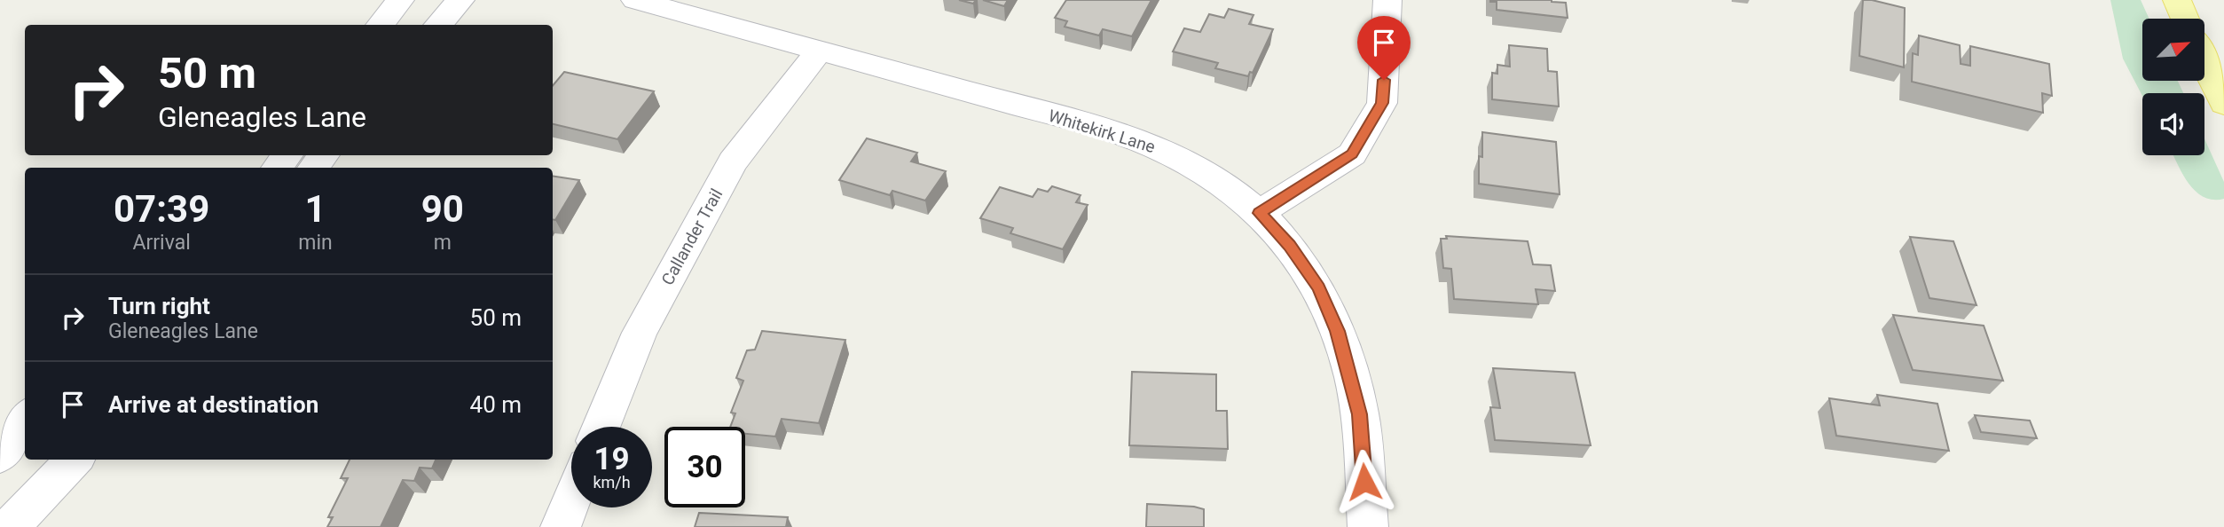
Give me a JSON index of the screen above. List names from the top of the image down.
{
  "streets": {
    "street": ["Whitekirk Lane", "Callander Trail"]
  },
  "crossings": [
    ["Whitekirk Lane", "Callander Trail"]
  ],
  "north": "top right",
  "page": {
    "turn": ["50 m", "Gleneagles Lane"],
    "eta": [
      "07:39",
      "Arrival",
      "1",
      "min",
      "90",
      "m"
    ],
    "list": [
      {
        "name": "Turn right",
        "note": "Gleneagles Lane",
        "value": "50 m"
      },
      {
        "name": "Arrive at destination",
        "value": "40 m"
      }
    ],
    "speed": "19 km/h",
    "limit": "30"
  }
}
